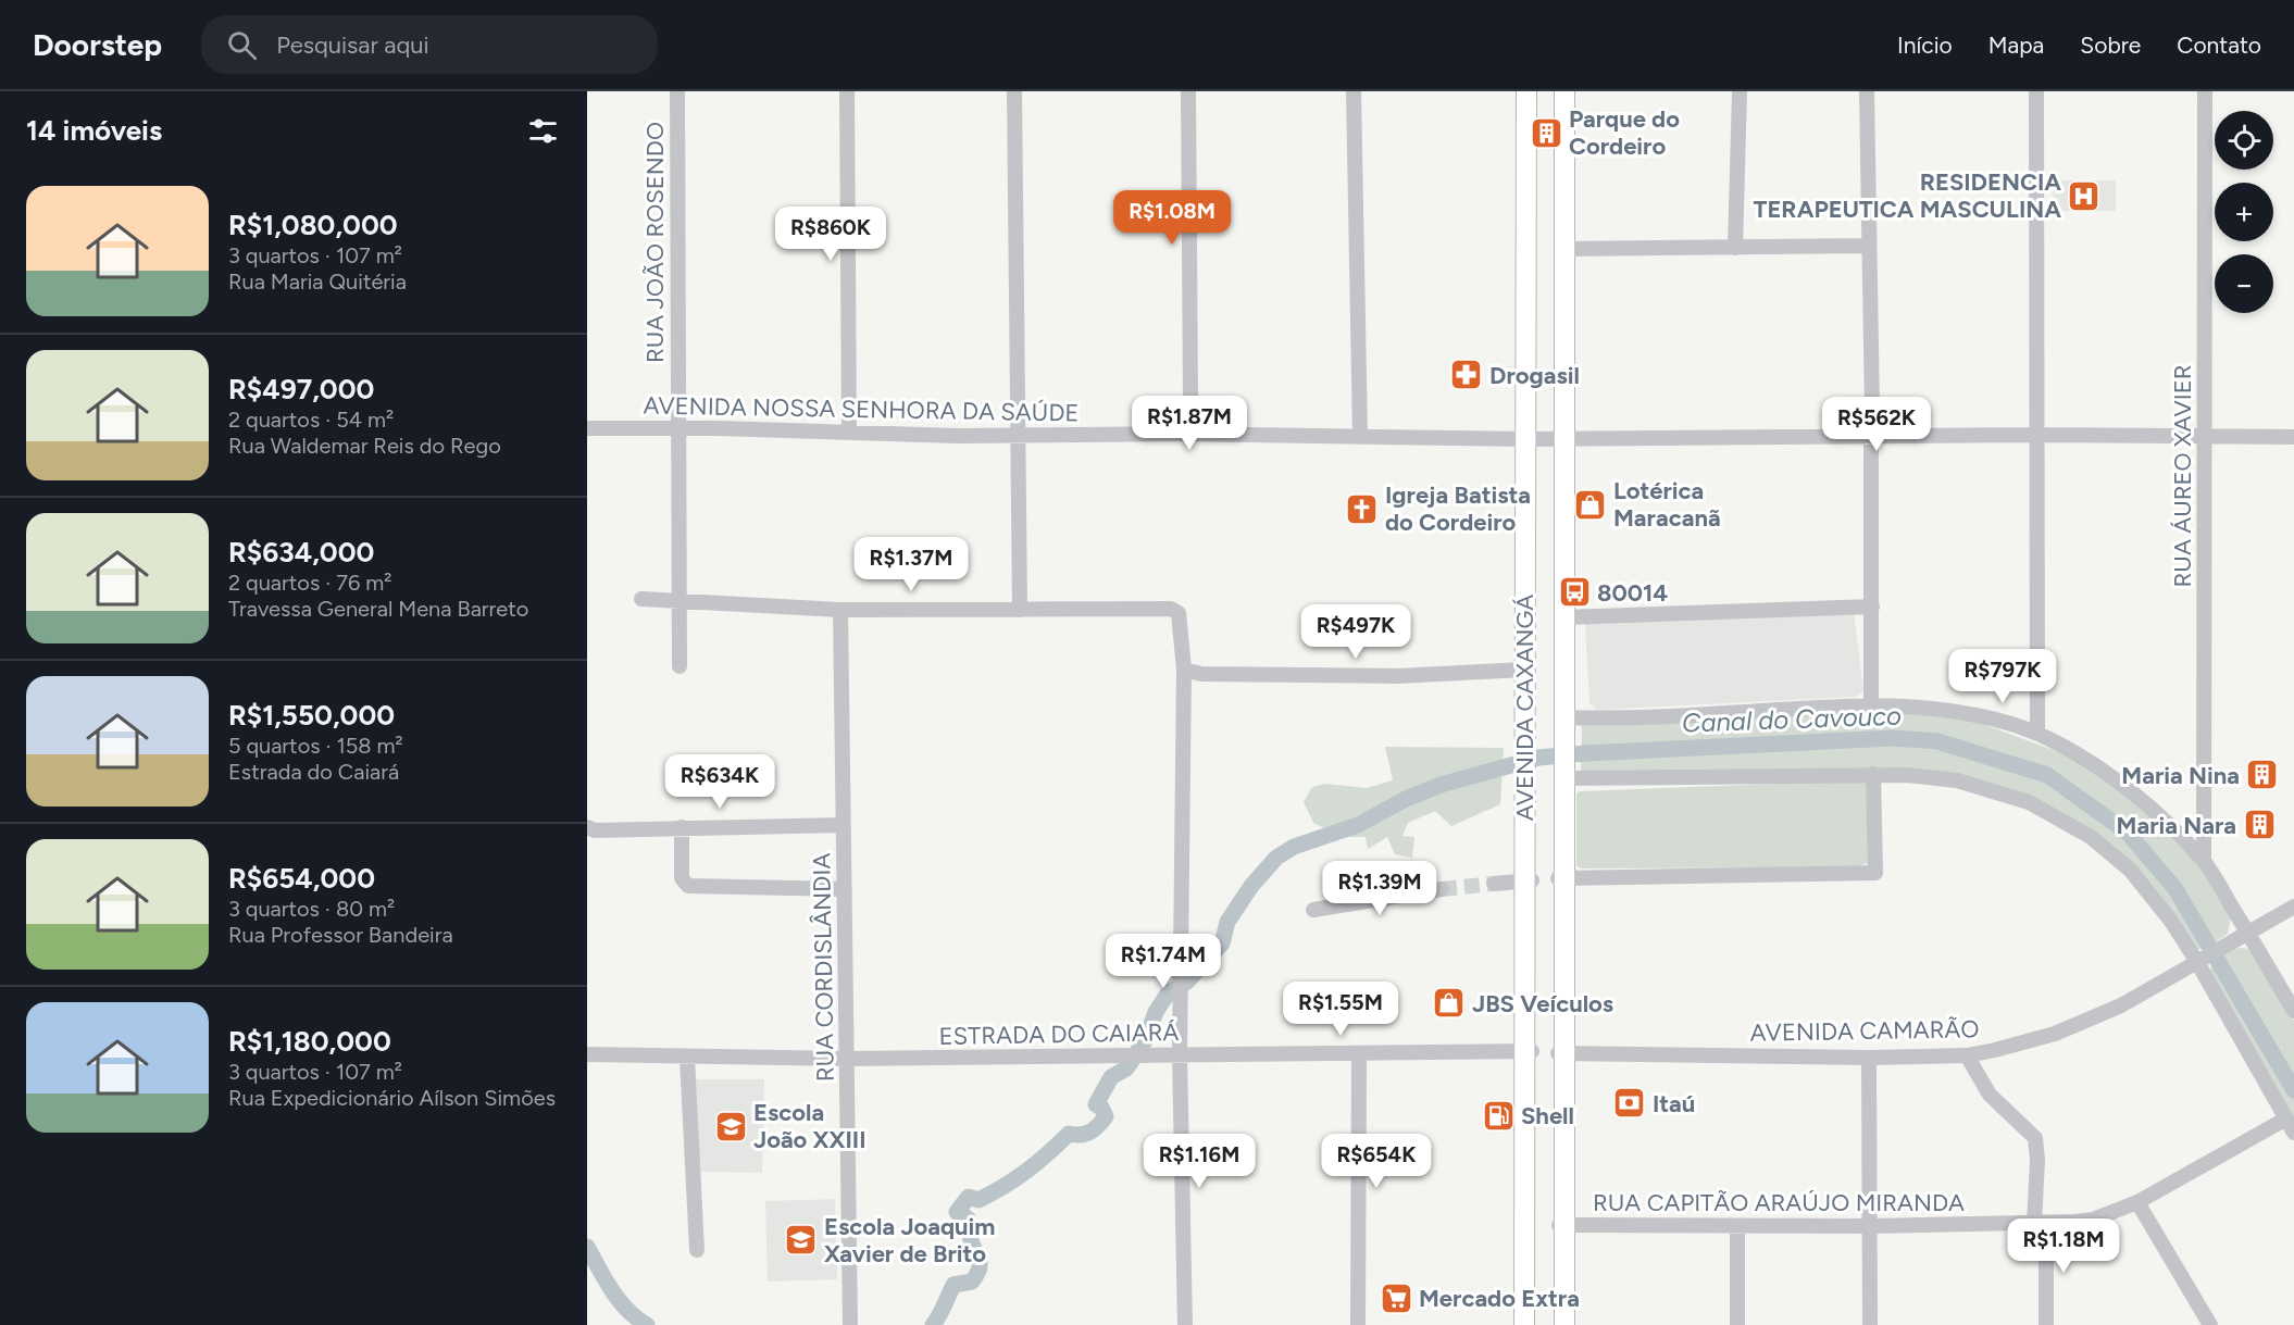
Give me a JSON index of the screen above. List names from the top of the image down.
{
  "streets": {
    "main road": ["AVENIDA CAXANGÁ"],
    "street": [
      "RUA JOÃO ROSENDO",
      "AVENIDA NOSSA SENHORA DA SAÚDE",
      "RUA ÁUREO XAVIER",
      "RUA CORDISLÂNDIA",
      "AVENIDA CAMARÃO",
      "ESTRADA DO CAIARÁ",
      "RUA CAPITÃO ARAÚJO MIRANDA"
    ]
  },
  "crossings": [
    ["RUA JOÃO ROSENDO", "AVENIDA NOSSA SENHORA DA SAÚDE"],
    ["AVENIDA NOSSA SENHORA DA SAÚDE", "RUA ÁUREO XAVIER"],
    ["AVENIDA NOSSA SENHORA DA SAÚDE", "AVENIDA CAXANGÁ"],
    ["AVENIDA CAXANGÁ", "AVENIDA CAMARÃO"],
    ["AVENIDA CAXANGÁ", "ESTRADA DO CAIARÁ"],
    ["AVENIDA CAXANGÁ", "RUA CAPITÃO ARAÚJO MIRANDA"],
    ["RUA CORDISLÂNDIA", "ESTRADA DO CAIARÁ"]
  ],
  "water": ["Canal do Cavouco"],
  "places": {
    "building": ["Parque do Cordeiro", "Maria Nina", "Maria Nara"],
    "hospital": ["RESIDENCIA TERAPEUTICA MASCULINA"],
    "pharmacy": ["Drogasil"],
    "shop": ["Lotérica Maracanã", "JBS Veículos"],
    "church": ["Igreja Batista do Cordeiro"],
    "bus stop": ["80014"],
    "bank": ["Itaú"],
    "fuel station": ["Shell"],
    "school or university": ["Escola João XXIII", "Escola Joaquim Xavier de Brito"],
    "supermarket": ["Mercado Extra"]
  },
  "page": {
    "header": "Doorstep",
    "search": "Pesquisar aqui",
    "nav": [
      "Início",
      "Mapa",
      "Sobre",
      "Contato"
    ],
    "heading": "14 imóveis",
    "map_buttons": ["+", "−"],
    "list": [
      {
        "name": "R$1,080,000",
        "note": "3 quartos · 107 m² · Rua Maria Quitéria"
      },
      {
        "name": "R$497,000",
        "note": "2 quartos · 54 m² · Rua Waldemar Reis do Rego"
      },
      {
        "name": "R$634,000",
        "note": "2 quartos · 76 m² · Travessa General Mena Barreto"
      },
      {
        "name": "R$1,550,000",
        "note": "5 quartos · 158 m² · Estrada do Caiará"
      },
      {
        "name": "R$654,000",
        "note": "3 quartos · 80 m² · Rua Professor Bandeira"
      },
      {
        "name": "R$1,180,000",
        "note": "3 quartos · 107 m² · Rua Expedicionário Aílson Simões"
      }
    ],
    "price": [
      "R$1.08M",
      "R$860K",
      "R$1.87M",
      "R$562K",
      "R$1.37M",
      "R$497K",
      "R$797K",
      "R$634K",
      "R$1.39M",
      "R$1.74M",
      "R$1.55M",
      "R$1.16M",
      "R$654K",
      "R$1.18M"
    ]
  }
}
